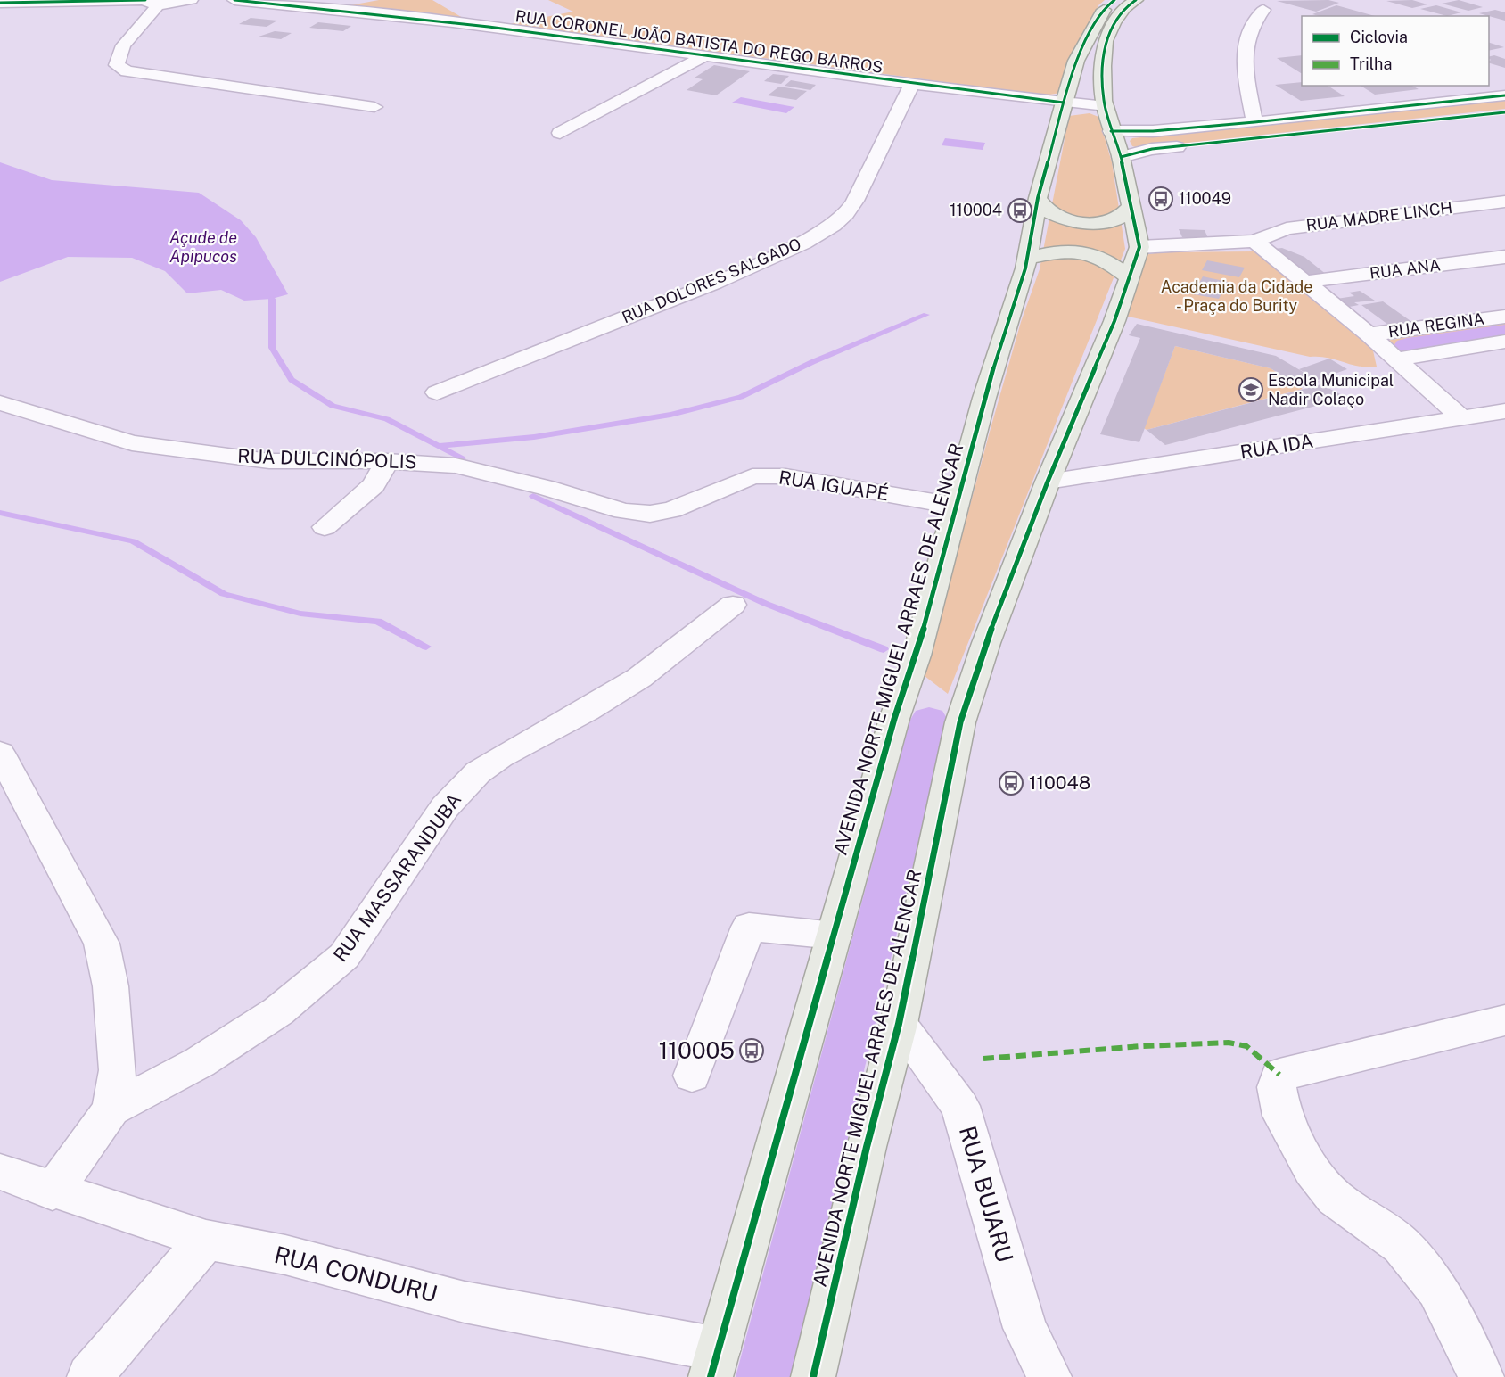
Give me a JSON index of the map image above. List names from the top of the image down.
{
  "streets": {
    "main road": ["AVENIDA NORTE MIGUEL ARRAES DE ALENCAR"],
    "street": [
      "RUA CORONEL JOÃO BATISTA DO REGO BARROS",
      "RUA MADRE LINCH",
      "RUA ANA",
      "RUA DOLORES SALGADO",
      "RUA REGINA",
      "RUA IDA",
      "RUA DULCINÓPOLIS",
      "RUA IGUAPÉ",
      "RUA MASSARANDUBA",
      "RUA BUJARU",
      "RUA CONDURU"
    ]
  },
  "crossings": [
    ["RUA CORONEL JOÃO BATISTA DO REGO BARROS", "RUA DOLORES SALGADO"],
    ["RUA CORONEL JOÃO BATISTA DO REGO BARROS", "AVENIDA NORTE MIGUEL ARRAES DE ALENCAR"],
    ["RUA IDA", "AVENIDA NORTE MIGUEL ARRAES DE ALENCAR"],
    ["RUA DULCINÓPOLIS", "RUA IGUAPÉ"],
    ["RUA IGUAPÉ", "AVENIDA NORTE MIGUEL ARRAES DE ALENCAR"],
    ["AVENIDA NORTE MIGUEL ARRAES DE ALENCAR", "RUA BUJARU"],
    ["AVENIDA NORTE MIGUEL ARRAES DE ALENCAR", "RUA CONDURU"]
  ],
  "water": ["Açude de Apipucos"],
  "parks": ["Academia da Cidade - Praça do Burity"],
  "places": {
    "bus stop": [
      "110049",
      "110004",
      "110048",
      "110005"
    ],
    "school or university": ["Escola Municipal Nadir Colaço"]
  },
  "legend": ["Ciclovia", "Trilha"]
}
